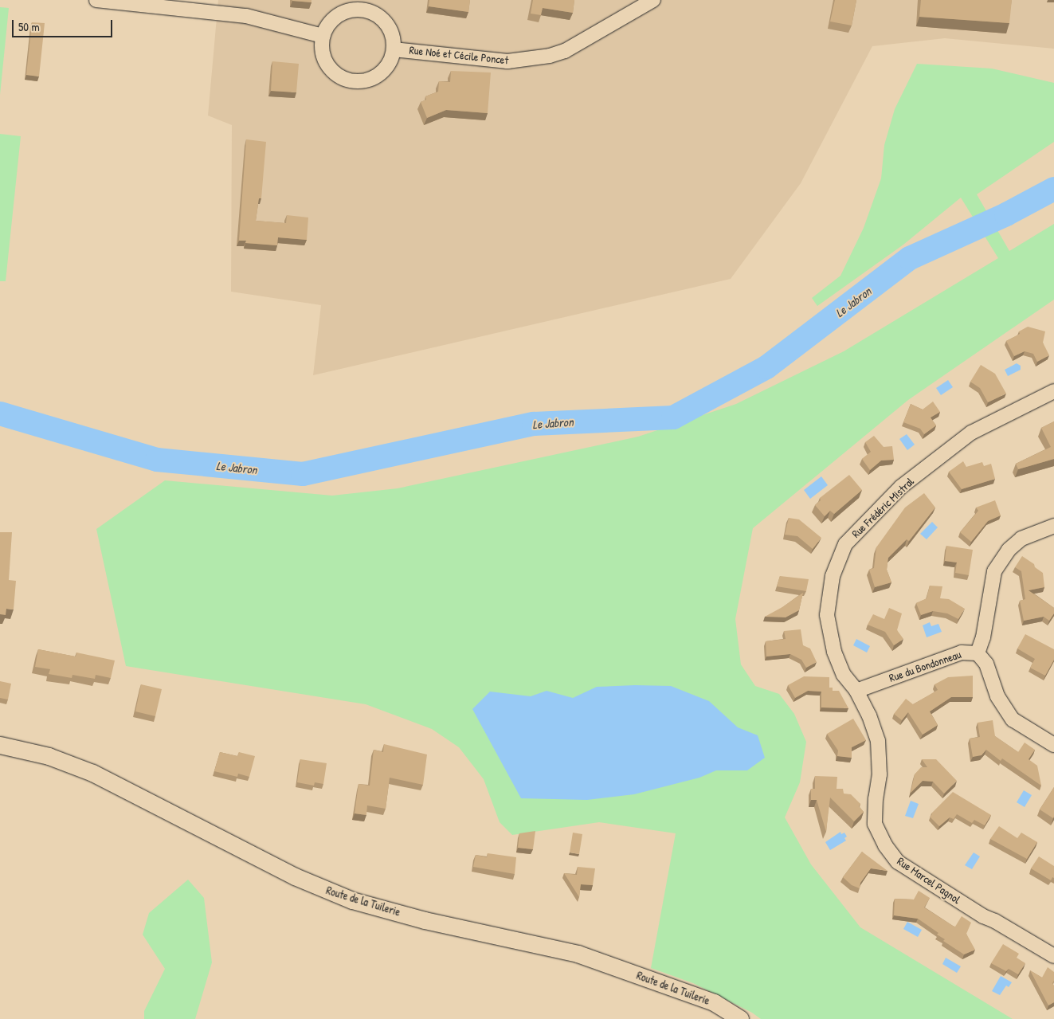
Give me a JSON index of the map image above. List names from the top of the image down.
{
  "streets": {
    "main road": ["Route de la Tuilerie"],
    "street": [
      "Rue Noé et Cécile Poncet",
      "Rue Frédéric Mistral",
      "Rue du Bondonneau",
      "Rue Marcel Pagnol"
    ]
  },
  "crossings": [
    ["Rue Frédéric Mistral", "Rue du Bondonneau"],
    ["Rue Frédéric Mistral", "Rue Marcel Pagnol"],
    ["Rue du Bondonneau", "Rue Marcel Pagnol"]
  ],
  "water": ["Le Jabron"],
  "scale_bar": "50 m"
}
